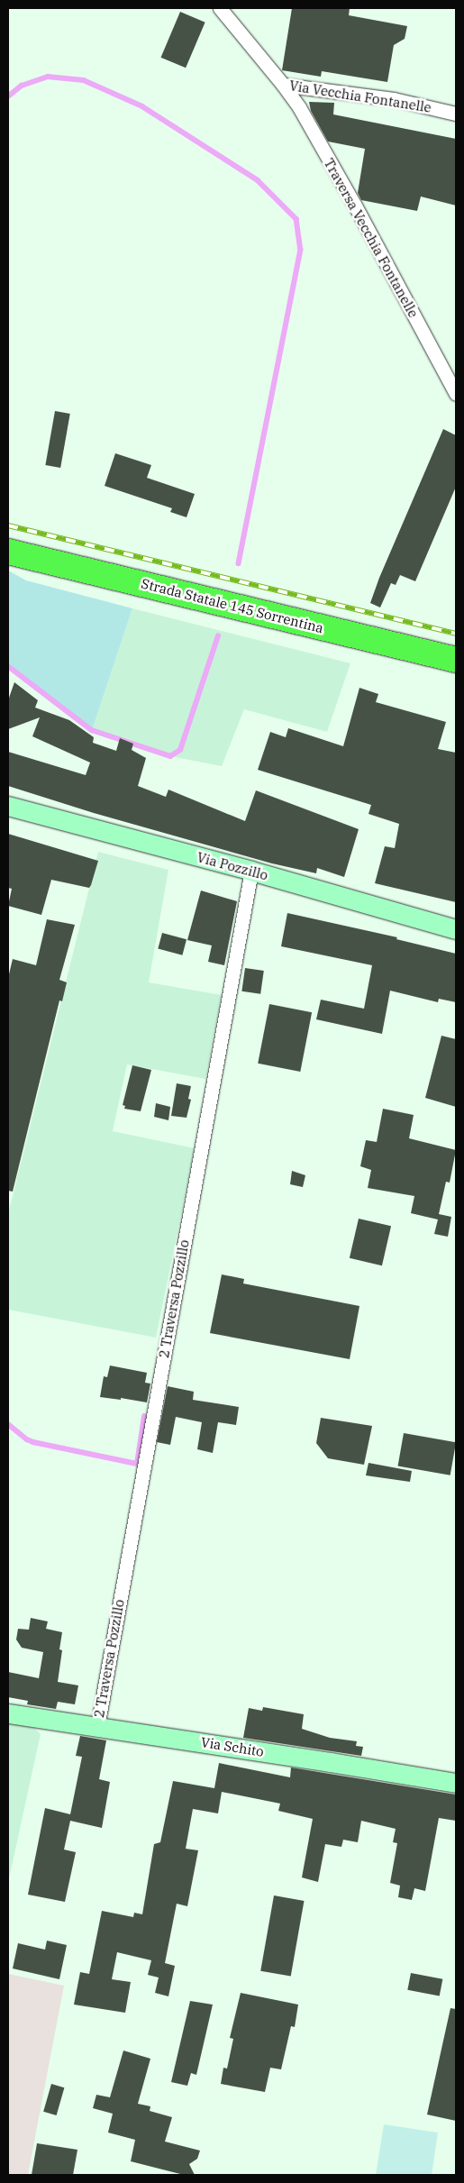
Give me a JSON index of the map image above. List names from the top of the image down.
{
  "streets": {
    "highway": ["Strada Statale 145 Sorrentina"],
    "main road": ["Via Pozzillo", "Via Schito"],
    "street": ["Via Vecchia Fontanelle", "Traversa Vecchia Fontanelle", "2 Traversa Pozzillo"]
  },
  "crossings": [
    ["Via Vecchia Fontanelle", "Traversa Vecchia Fontanelle"],
    ["Via Pozzillo", "2 Traversa Pozzillo"],
    ["2 Traversa Pozzillo", "Via Schito"]
  ]
}
